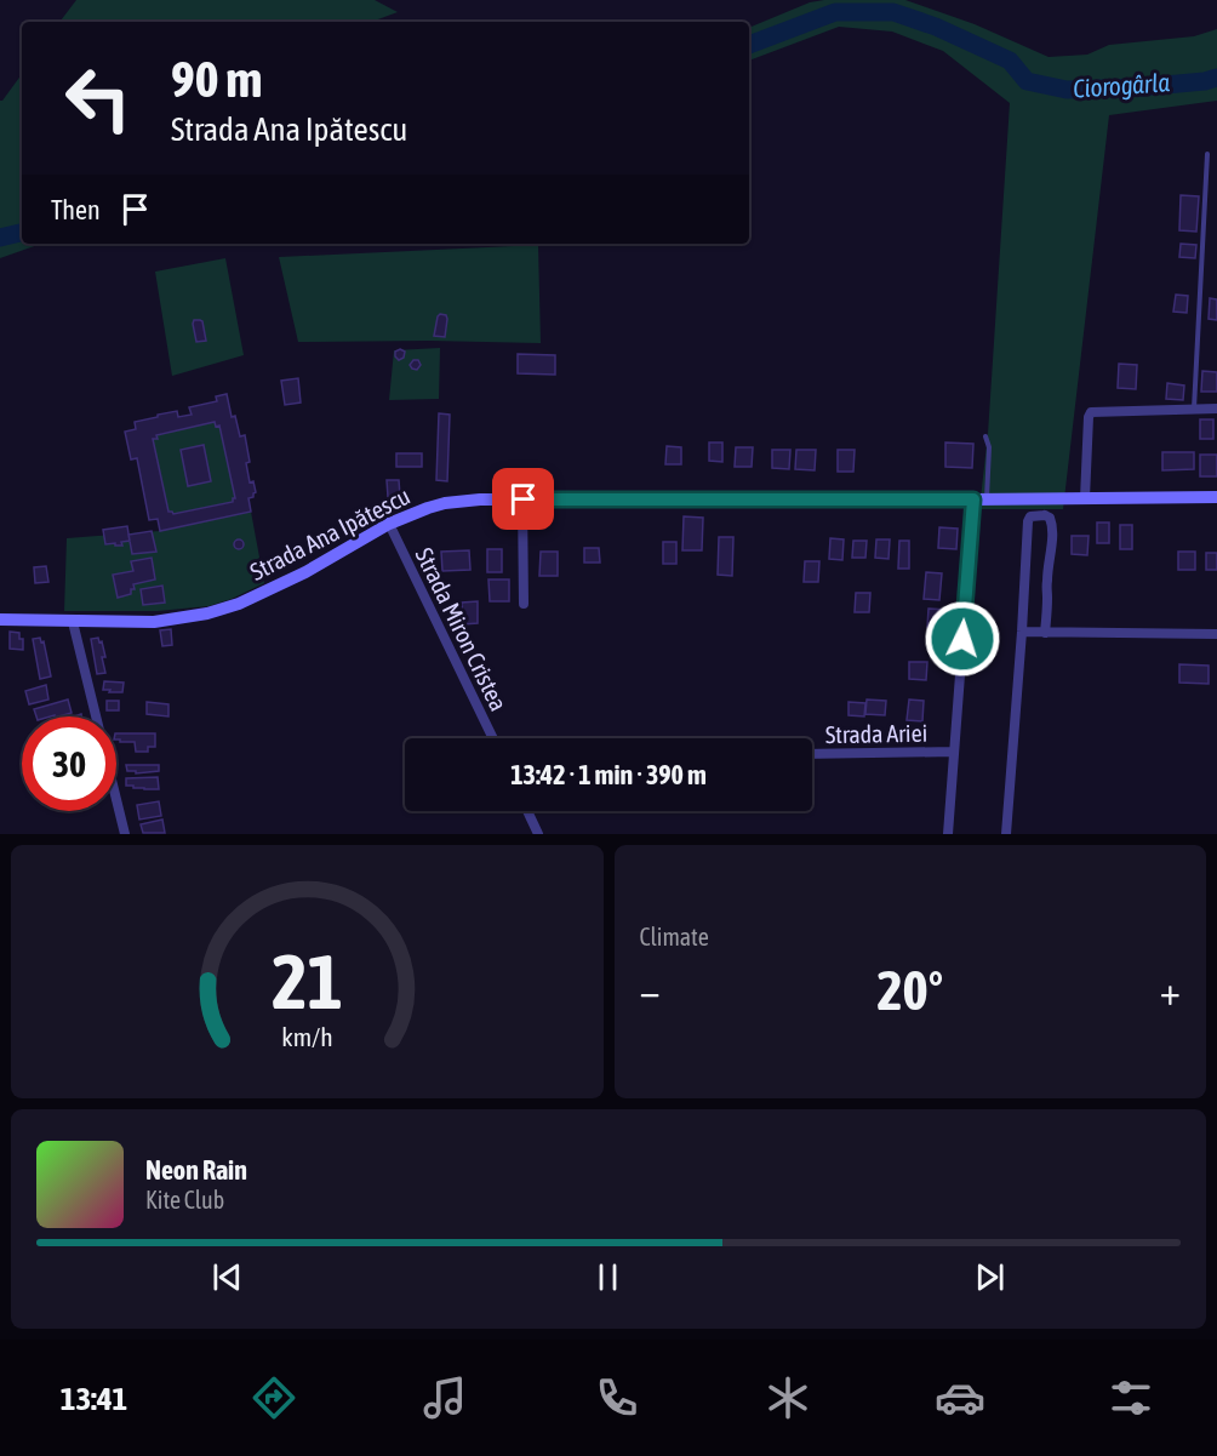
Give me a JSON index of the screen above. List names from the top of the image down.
{
  "streets": {
    "main road": ["Strada Ana Ipătescu"],
    "street": ["Strada Miron Cristea", "Strada Ariei"]
  },
  "crossings": [
    ["Strada Ana Ipătescu", "Strada Miron Cristea"]
  ],
  "water": ["Ciorogârla"],
  "page": {
    "turn": ["90 m", "Strada Ana Ipătescu"],
    "then": "Then",
    "limit": "30",
    "trip": "13:42 · 1 min · 390 m",
    "tile": "Climate",
    "heat": ["−", "20°", "+"],
    "song": ["Neon Rain", "Kite Club"],
    "tabs": "13:41",
    "gauge": ["21", "km/h"]
  }
}
